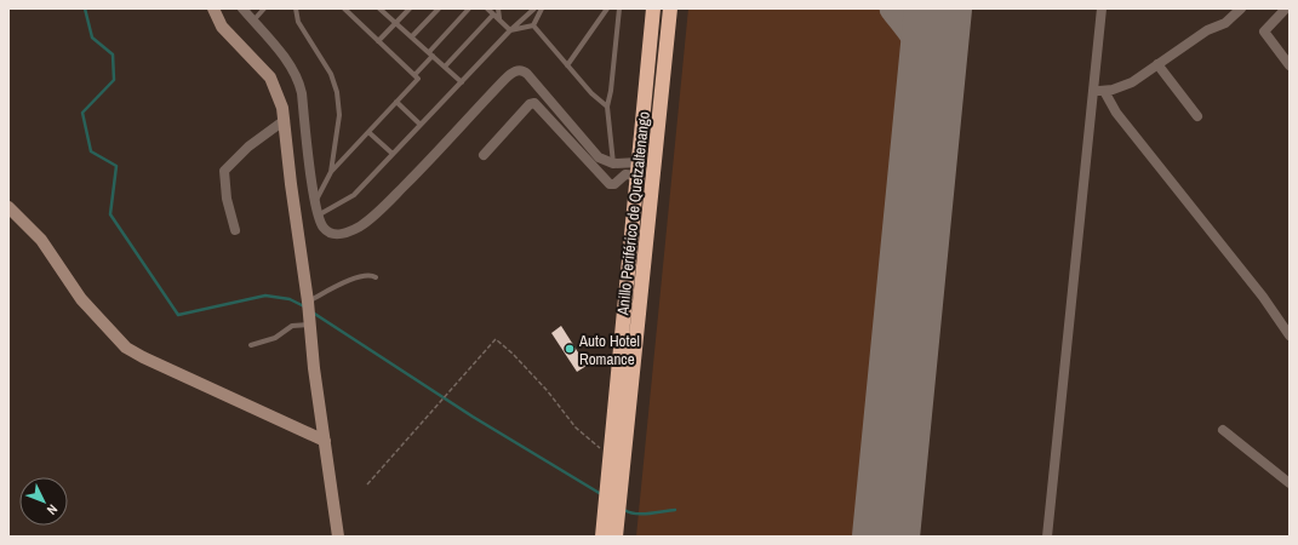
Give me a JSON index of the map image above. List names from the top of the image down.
{
  "streets": {
    "highway": ["Anillo Periférico de Quetzaltenango"]
  },
  "places": ["Auto Hotel Romance"],
  "north": "bottom right"
}
